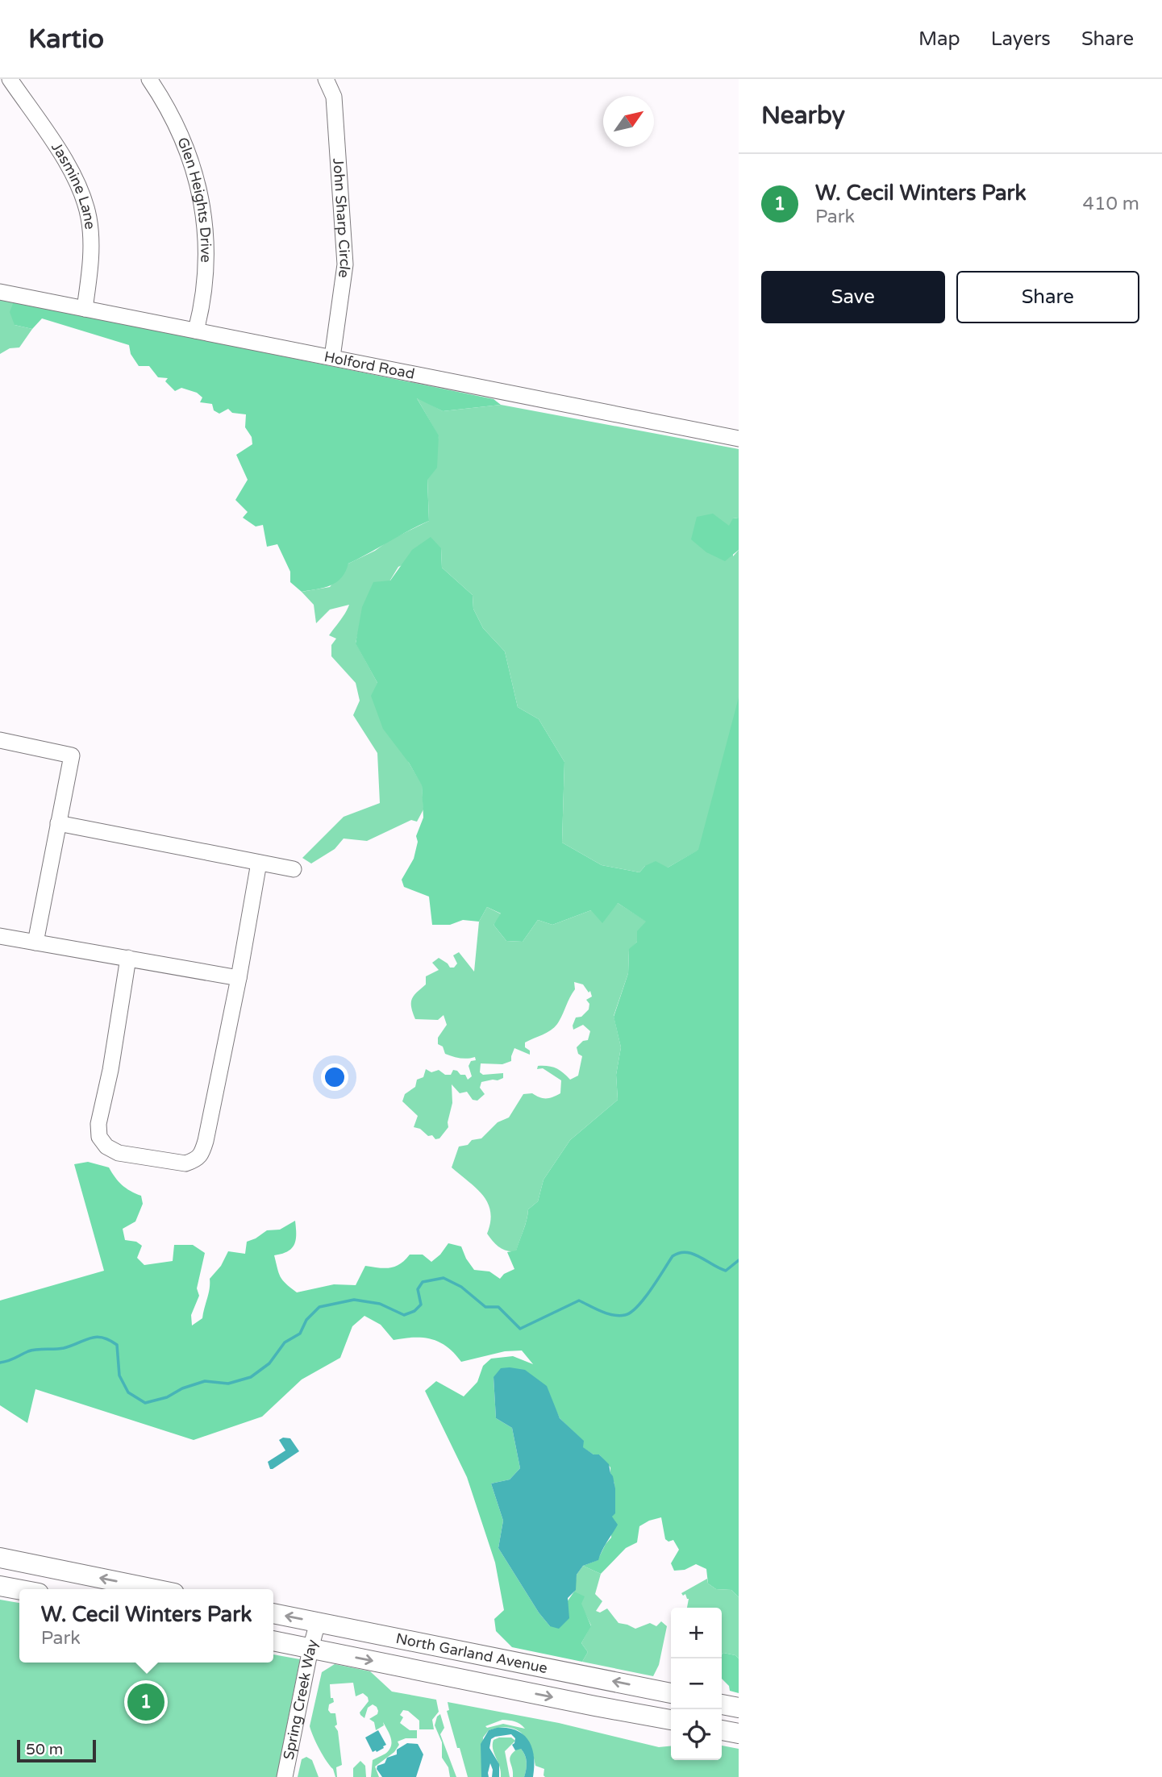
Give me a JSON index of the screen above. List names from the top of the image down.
{
  "streets": {
    "main road": ["North Garland Avenue"],
    "street": [
      "Jasmine Lane",
      "Glen Heights Drive",
      "John Sharp Circle",
      "Holford Road",
      "Spring Creek Way"
    ]
  },
  "crossings": [
    ["Jasmine Lane", "Holford Road"],
    ["Glen Heights Drive", "Holford Road"],
    ["John Sharp Circle", "Holford Road"],
    ["North Garland Avenue", "Spring Creek Way"]
  ],
  "scale_bar": "50 m",
  "north": "top right",
  "page": {
    "header": "Kartio",
    "nav": ["Map", "Layers", "Share"],
    "heading": "Nearby",
    "list": [
      {
        "mark": "1",
        "name": "W. Cecil Winters Park",
        "note": "Park",
        "value": "410 m"
      }
    ],
    "buttons": ["Save", "Share"],
    "popup": ["W. Cecil Winters Park", "Park"],
    "map_buttons": ["+", "−"],
    "pins": "1",
    "scale": "50 m"
  }
}
